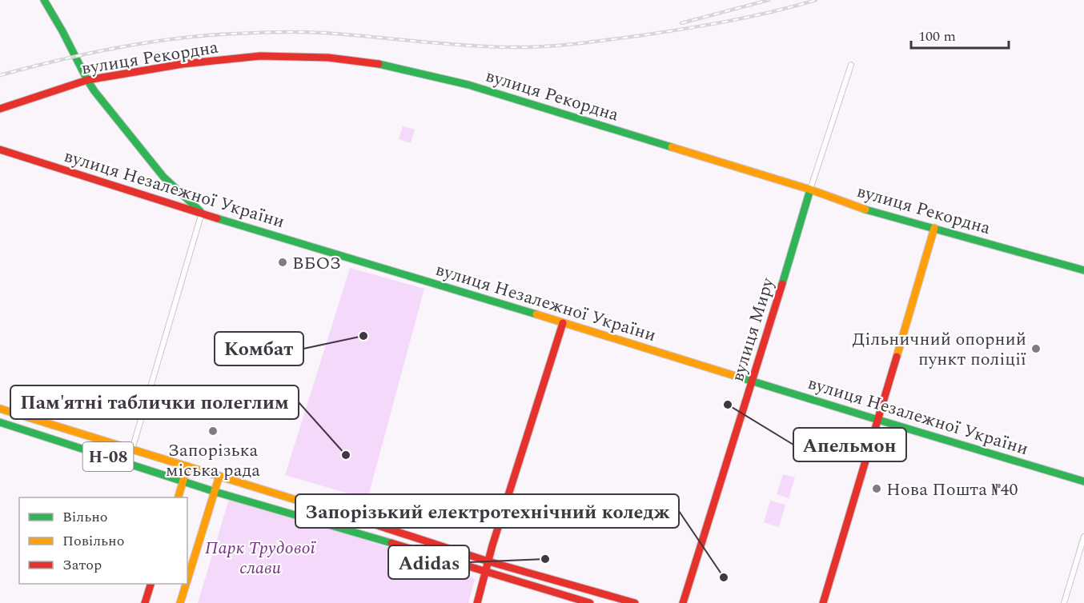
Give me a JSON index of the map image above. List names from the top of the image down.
{
  "streets": {
    "street": [
      "вулиця Рекордна",
      "вулиця Незалежної України",
      "вулиця Миру",
      "Н-08"
    ]
  },
  "crossings": [
    ["вулиця Рекордна", "вулиця Миру"],
    ["вулиця Незалежної України", "вулиця Миру"]
  ],
  "parks": ["Парк Трудової слави"],
  "places": [
    "ВБОЗ",
    "Комбат",
    "Дільничний опорний пункт поліції",
    "Апельмон",
    "Запорізька міська рада",
    "Пам'ятні таблички полеглим",
    "Нова Пошта №40",
    "Adidas",
    "Запорізький електротехнічний коледж"
  ],
  "legend": ["Вільно", "Повільно", "Затор"],
  "scale_bar": "100 m"
}
